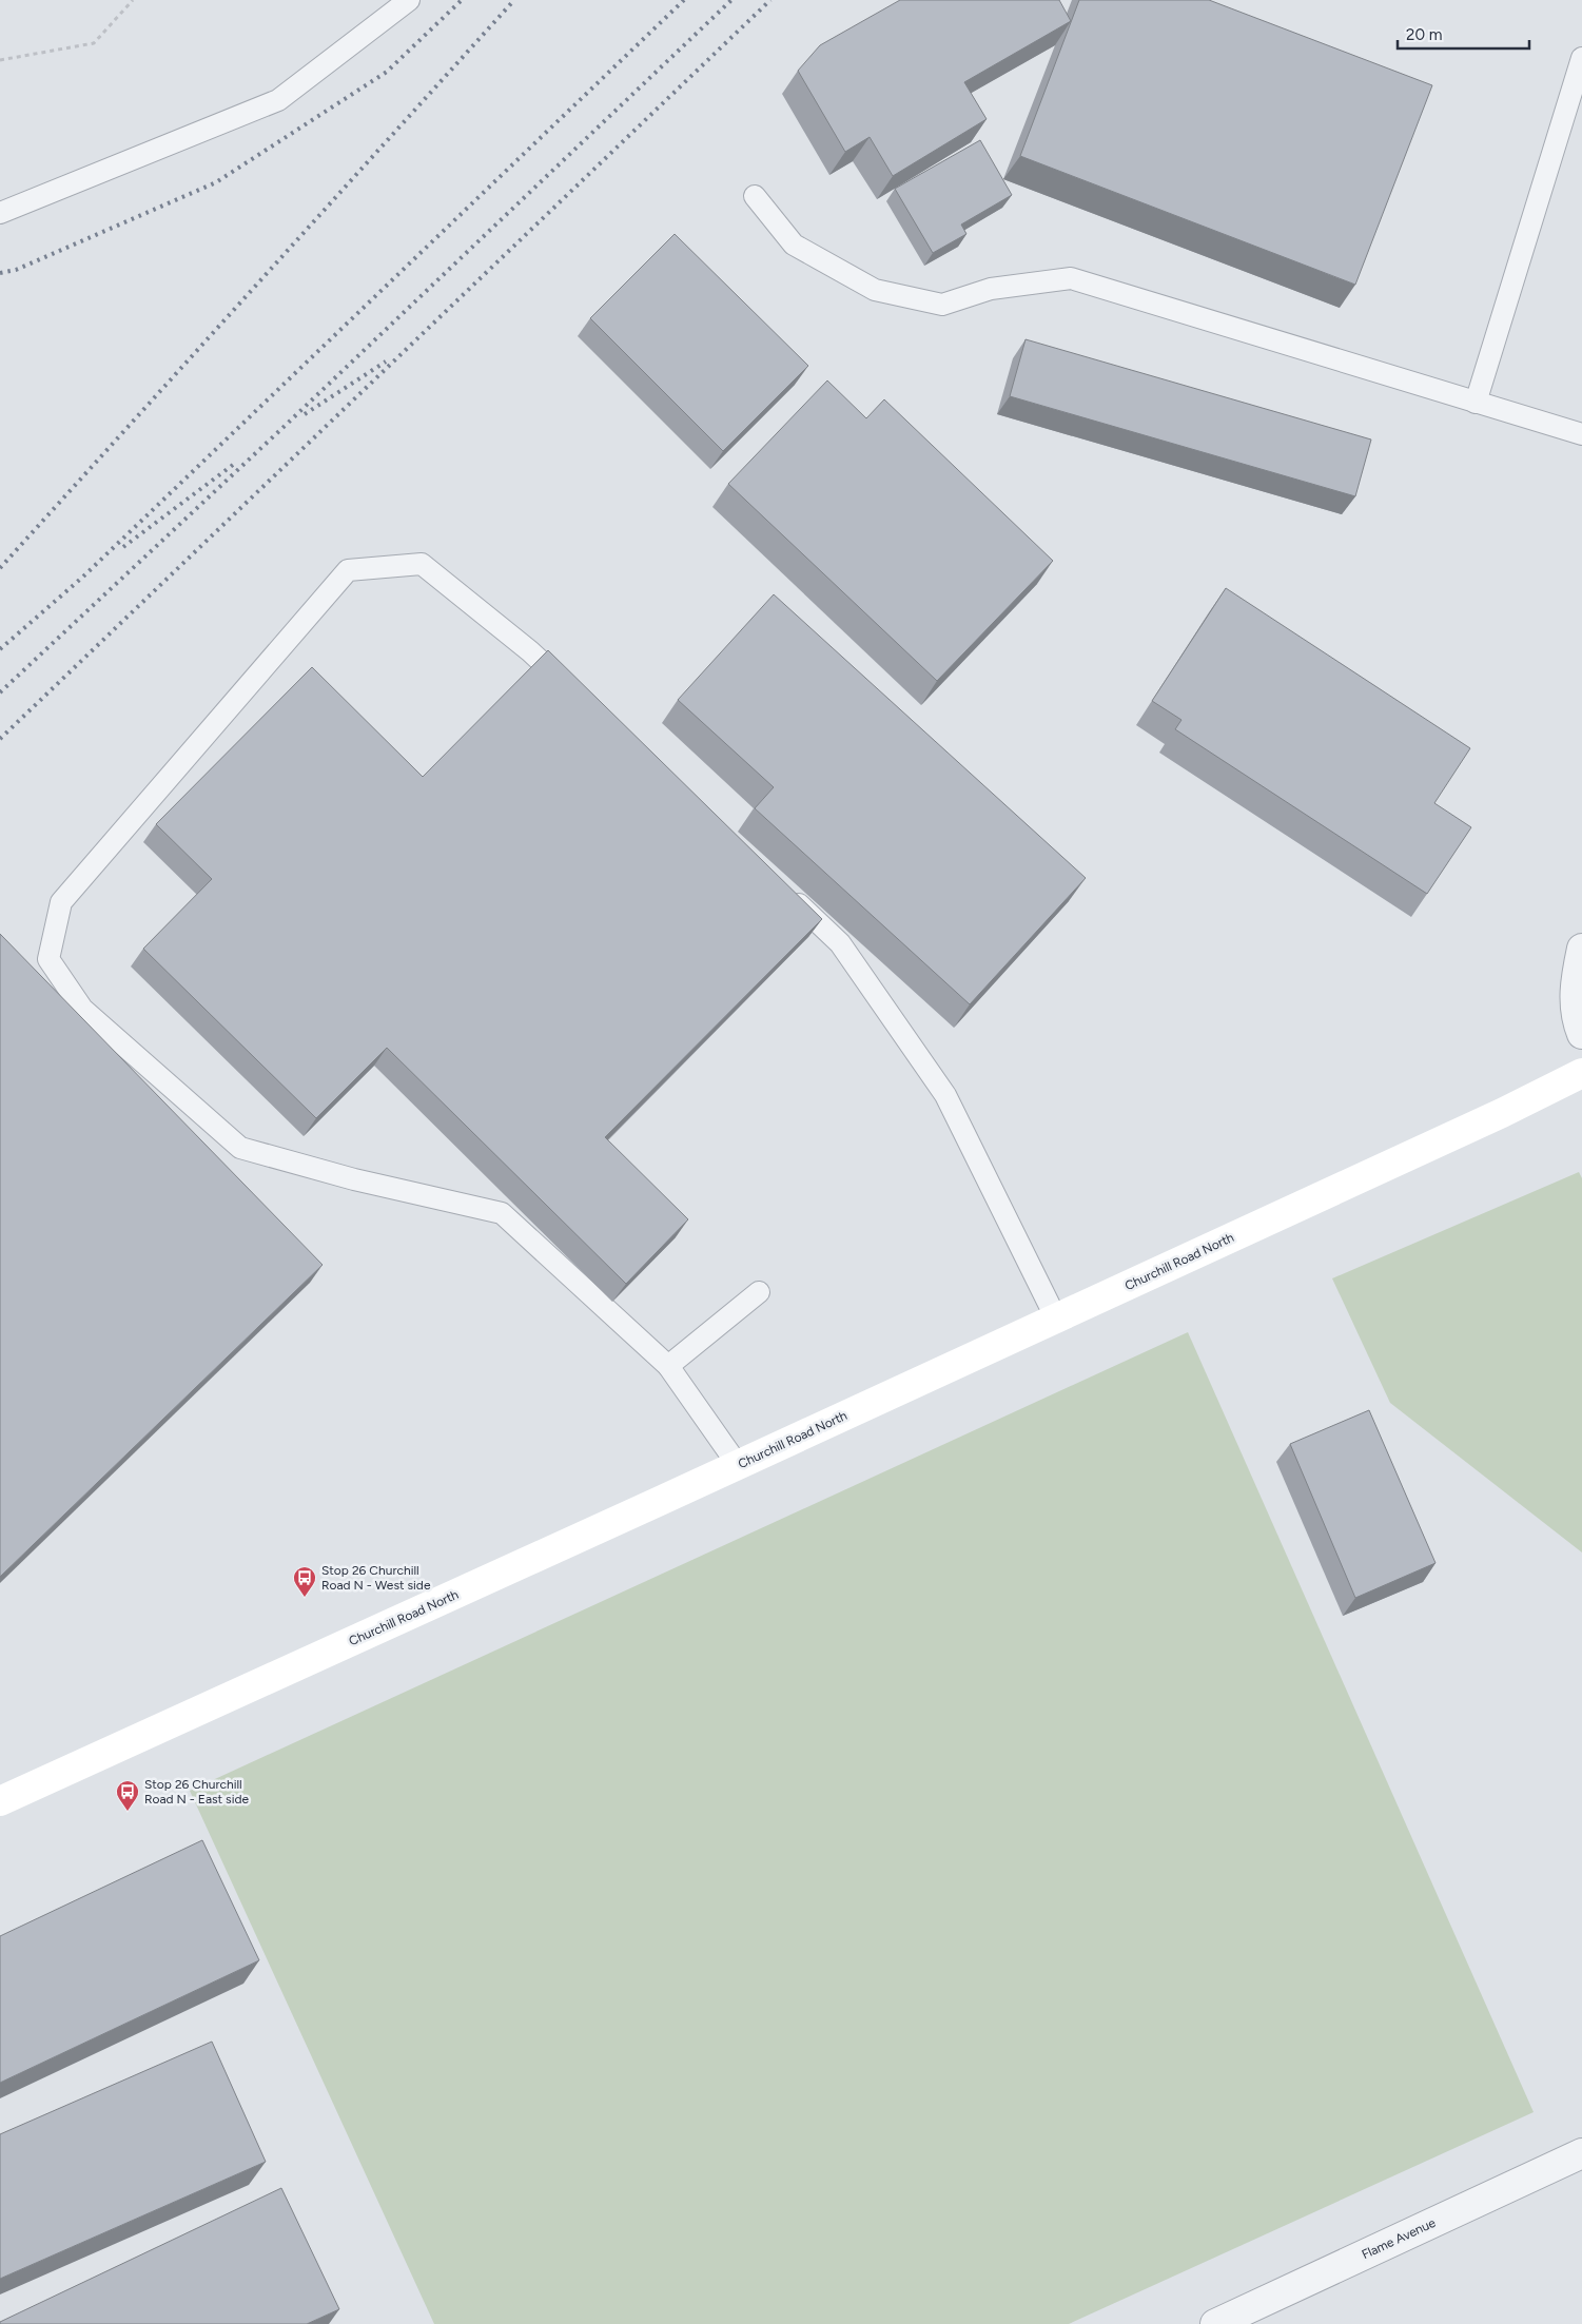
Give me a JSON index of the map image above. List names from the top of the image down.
{
  "streets": {
    "street": ["Churchill Road North", "Flame Avenue"]
  },
  "places": {
    "bus stop": ["Stop 26 Churchill Road N - West side", "Stop 26 Churchill Road N - East side"]
  },
  "scale_bar": "20 m"
}
